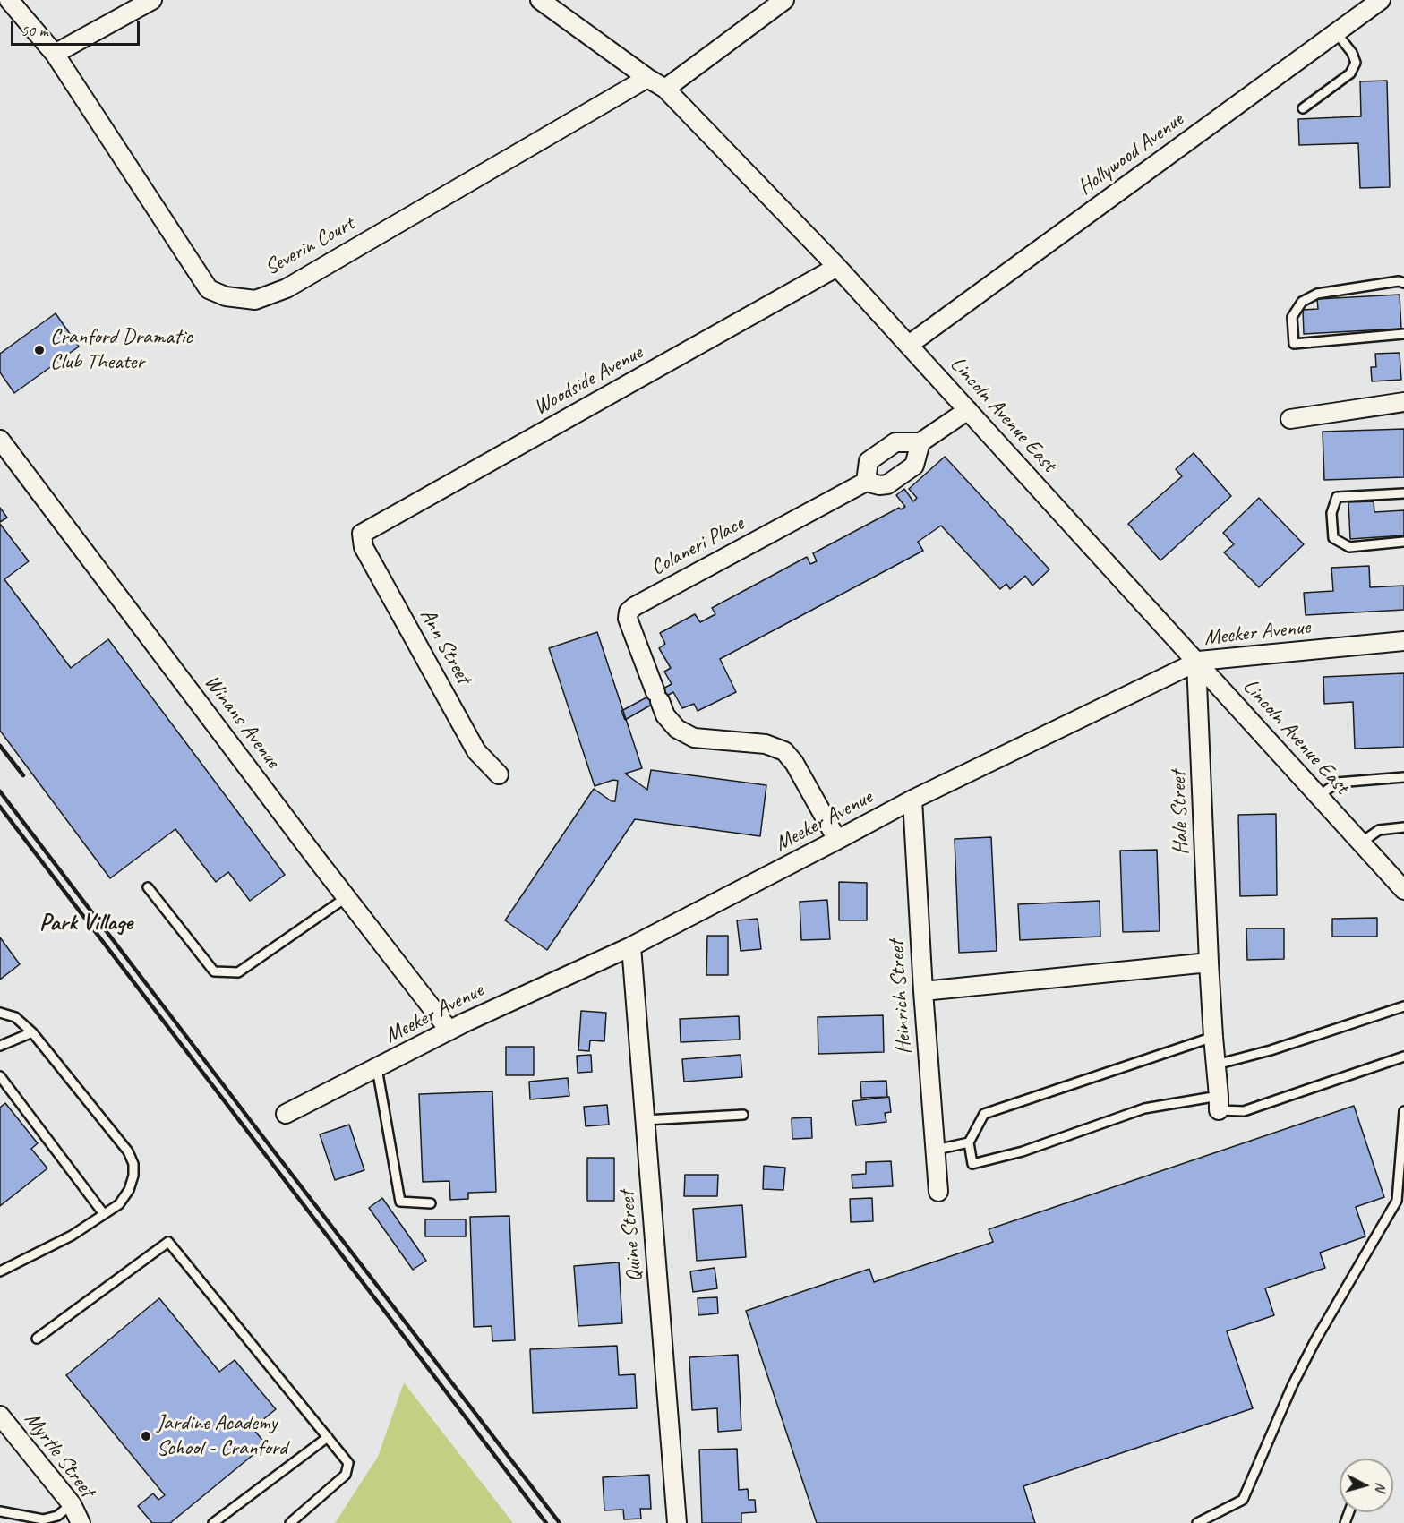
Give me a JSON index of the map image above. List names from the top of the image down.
{
  "streets": {
    "street": [
      "Hollywood Avenue",
      "Severin Court",
      "Woodside Avenue",
      "Lincoln Avenue East",
      "Colaneri Place",
      "Meeker Avenue",
      "Ann Street",
      "Winans Avenue",
      "Hale Street",
      "Heinrich Street",
      "Quine Street",
      "Myrtle Street"
    ]
  },
  "crossings": [
    ["Hollywood Avenue", "Lincoln Avenue East"],
    ["Severin Court", "Lincoln Avenue East"],
    ["Woodside Avenue", "Lincoln Avenue East"],
    ["Woodside Avenue", "Ann Street"],
    ["Lincoln Avenue East", "Meeker Avenue"],
    ["Lincoln Avenue East", "Hale Street"],
    ["Colaneri Place", "Meeker Avenue"],
    ["Meeker Avenue", "Winans Avenue"],
    ["Meeker Avenue", "Hale Street"],
    ["Meeker Avenue", "Heinrich Street"],
    ["Meeker Avenue", "Quine Street"]
  ],
  "districts": ["Park Village"],
  "places": ["Cranford Dramatic Club Theater", "Jardine Academy School - Cranford"],
  "scale_bar": "50 m",
  "north": "right"
}
